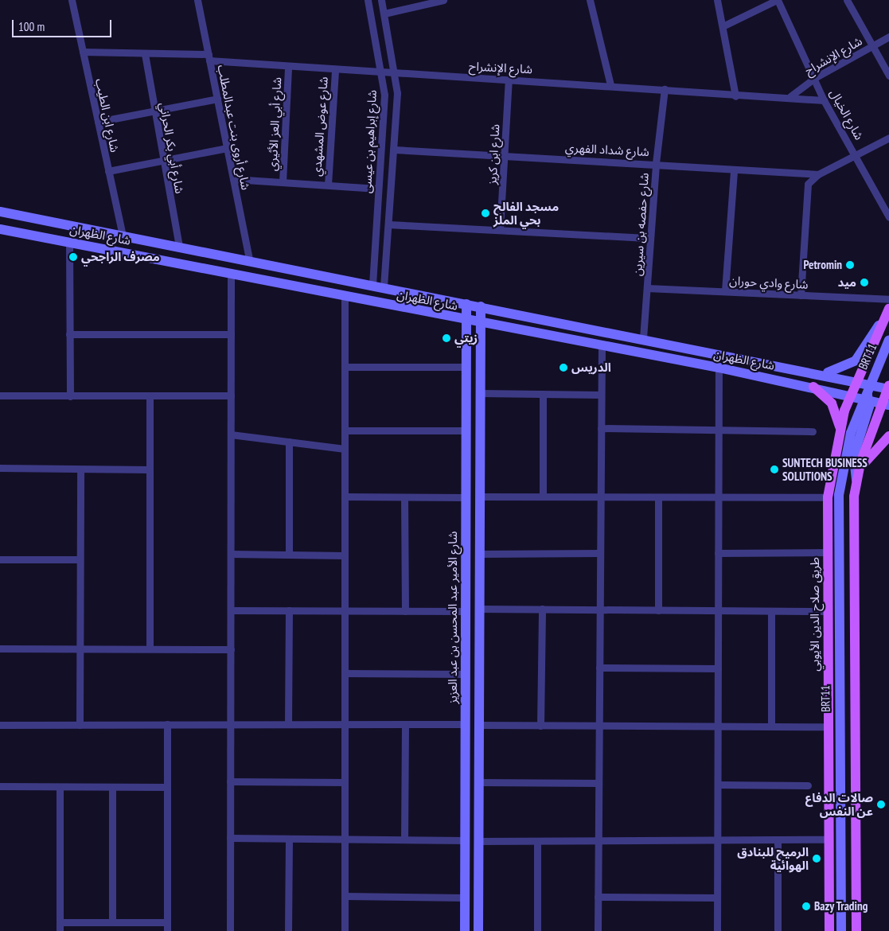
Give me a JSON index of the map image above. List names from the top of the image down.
{
  "streets": {
    "main road": [
      "شارع الظهران",
      "BRT11",
      "طريق صلاح الدين الأيوبي",
      "شارع الأمير عبد المحسن بن عبد العزيز"
    ],
    "street": [
      "شارع الإنشراح",
      "شارع الخيال",
      "شارع ابن الطيب",
      "شارع أبي العز الأثيري",
      "شارع عوض المشهدي",
      "شارع أروى بنت عبدالمطلب",
      "شارع إبراهيم بن عيسى",
      "شارع أبي بكر الحراني",
      "شارع شداد الفهري",
      "شارع ابن كريز",
      "شارع حفصه بن سيرين",
      "شارع وادي حوران"
    ]
  },
  "crossings": [
    ["شارع الإنشراح", "شارع الخيال"],
    ["شارع الإنشراح", "شارع ابن الطيب"],
    ["شارع الإنشراح", "شارع أبي العز الأثيري"],
    ["شارع الإنشراح", "شارع عوض المشهدي"],
    ["شارع الإنشراح", "شارع أروى بنت عبدالمطلب"],
    ["شارع الإنشراح", "شارع إبراهيم بن عيسى"],
    ["شارع الإنشراح", "شارع أبي بكر الحراني"],
    ["شارع الإنشراح", "شارع ابن كريز"],
    ["شارع الإنشراح", "شارع حفصه بن سيرين"],
    ["شارع الخيال", "شارع شداد الفهري"],
    ["شارع ابن الطيب", "شارع الظهران"],
    ["شارع أروى بنت عبدالمطلب", "شارع الظهران"],
    ["شارع إبراهيم بن عيسى", "شارع الظهران"],
    ["شارع أبي بكر الحراني", "شارع الظهران"],
    ["شارع شداد الفهري", "شارع ابن كريز"],
    ["شارع شداد الفهري", "شارع حفصه بن سيرين"],
    ["شارع شداد الفهري", "شارع وادي حوران"],
    ["شارع حفصه بن سيرين", "شارع الظهران"],
    ["شارع حفصه بن سيرين", "شارع وادي حوران"],
    ["شارع الظهران", "BRT11"],
    ["شارع الظهران", "طريق صلاح الدين الأيوبي"],
    ["شارع الظهران", "شارع الأمير عبد المحسن بن عبد العزيز"]
  ],
  "places": [
    "مسجد الفالح بحي الملز",
    "مصرف الراجحي",
    "Petromin",
    "ميد",
    "زيتي",
    "الدريس",
    "SUNTECH BUSINESS SOLUTIONS",
    "صالات الدفاع عن النفس",
    "الرميح للبنادق الهوائية",
    "Bazy Trading"
  ],
  "scale_bar": "100 m"
}
